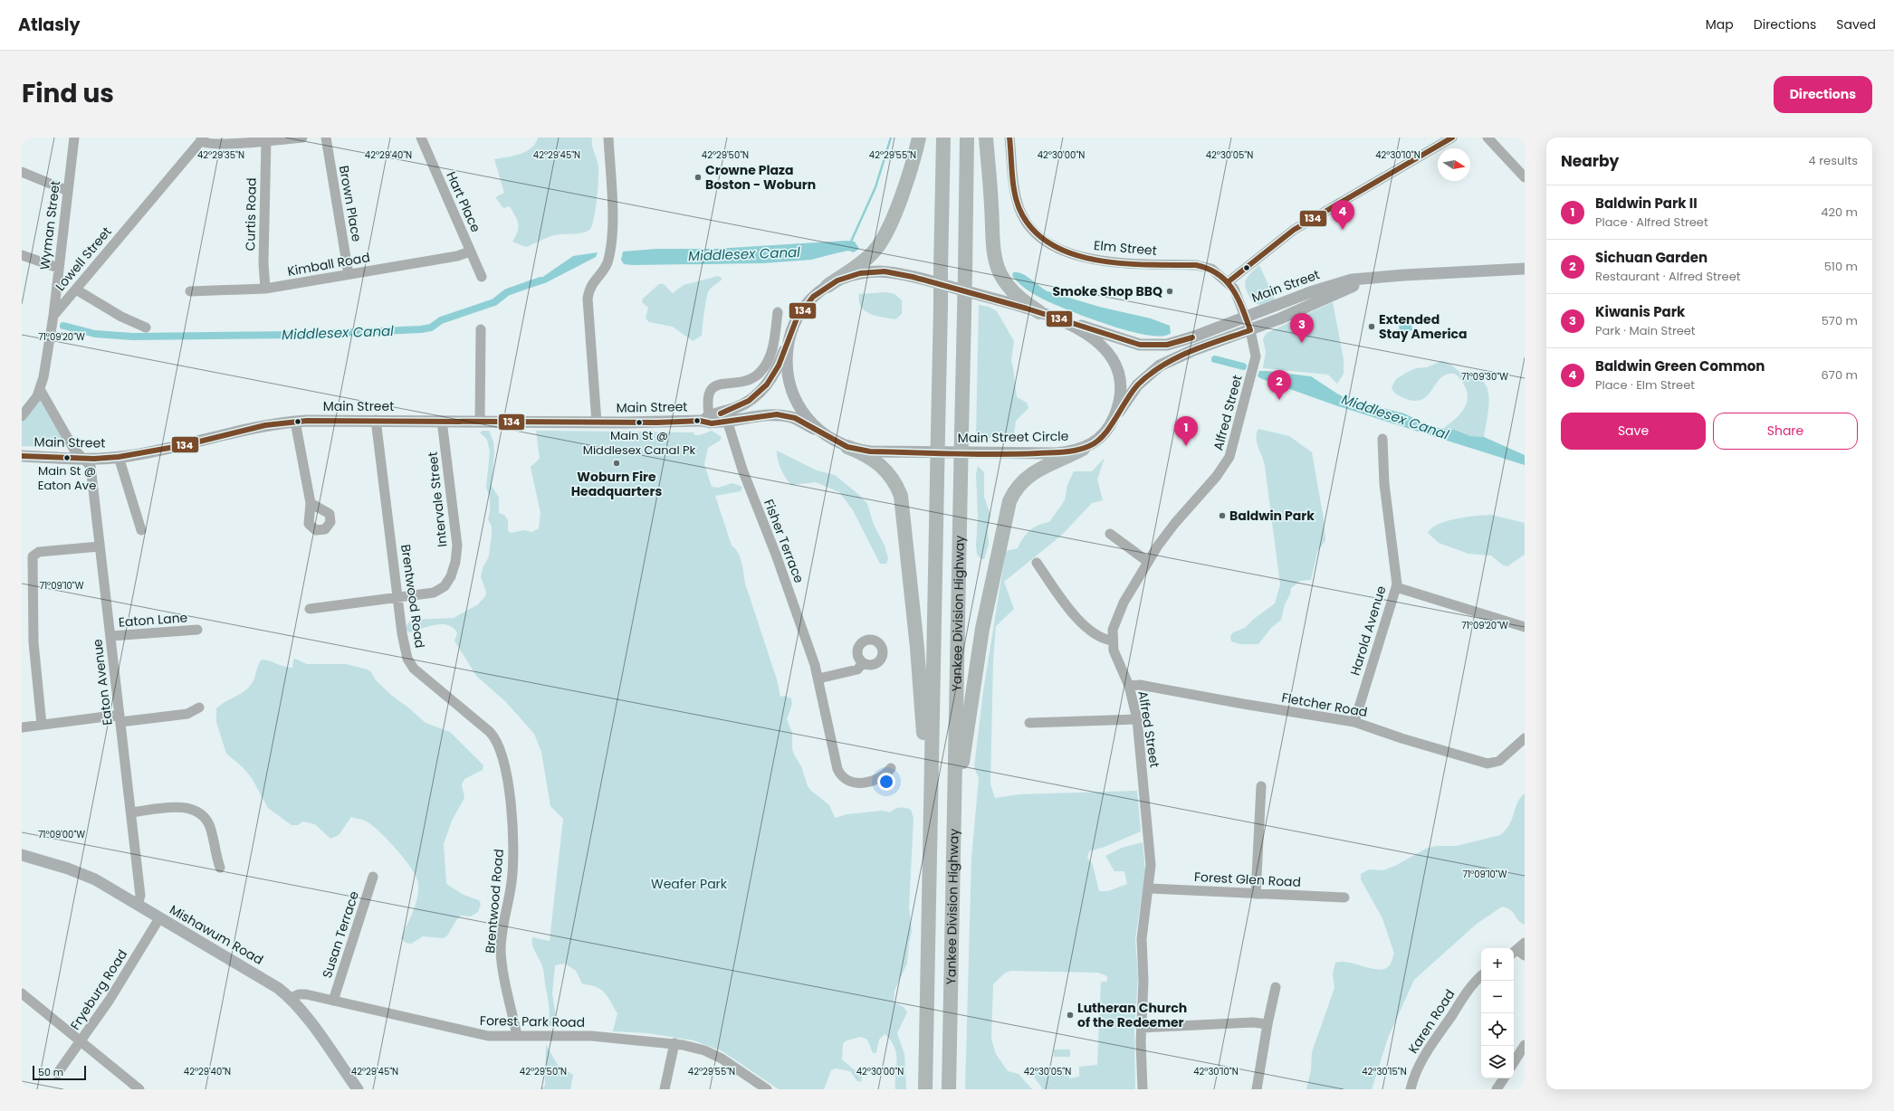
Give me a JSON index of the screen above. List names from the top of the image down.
{
  "streets": {
    "highway": ["Yankee Division Highway"],
    "main road": ["Main Street", "Main Street Circle", "Mishawum Road"],
    "street": [
      "Hart Place",
      "Brown Place",
      "Curtis Road",
      "Wyman Street",
      "Elm Street",
      "Lowell Street",
      "Kimball Road",
      "Alfred Street",
      "Intervale Street",
      "Fisher Terrace",
      "Brentwood Road",
      "Eaton Lane",
      "Harold Avenue",
      "Eaton Avenue",
      "Fletcher Road",
      "Forest Glen Road",
      "Susan Terrace",
      "Fryeburg Road",
      "Forest Park Road",
      "Karen Road"
    ]
  },
  "crossings": [
    ["Hart Place", "Kimball Road"],
    ["Brown Place", "Kimball Road"],
    ["Curtis Road", "Kimball Road"],
    ["Wyman Street", "Lowell Street"],
    ["Elm Street", "Main Street"],
    ["Elm Street", "Alfred Street"],
    ["Main Street", "Alfred Street"],
    ["Main Street", "Main Street Circle"],
    ["Main Street", "Intervale Street"],
    ["Main Street", "Fisher Terrace"],
    ["Main Street", "Brentwood Road"],
    ["Main Street", "Eaton Avenue"],
    ["Alfred Street", "Fletcher Road"],
    ["Alfred Street", "Forest Glen Road"],
    ["Intervale Street", "Brentwood Road"],
    ["Brentwood Road", "Forest Park Road"],
    ["Eaton Lane", "Eaton Avenue"],
    ["Harold Avenue", "Fletcher Road"],
    ["Eaton Avenue", "Mishawum Road"],
    ["Mishawum Road", "Fryeburg Road"],
    ["Mishawum Road", "Forest Park Road"],
    ["Susan Terrace", "Forest Park Road"]
  ],
  "water": ["Middlesex Canal"],
  "parks": ["Weafer Park"],
  "places": [
    "Crowne Plaza Boston - Woburn",
    "Smoke Shop BBQ",
    "Extended Stay America",
    "Main St @ Middlesex Canal Pk",
    "Main St @ Eaton Ave",
    "Woburn Fire Headquarters",
    "Baldwin Park",
    "Lutheran Church of the Redeemer"
  ],
  "lines": ["transit line 134"],
  "scale_bar": "50 m",
  "north": "right",
  "page": {
    "header": "Atlasly",
    "nav": ["Map", "Directions", "Saved"],
    "title": "Find us",
    "buttons": [
      "Directions",
      ["Save", "Share"]
    ],
    "heading": ["Nearby", "4 results"],
    "list": [
      {
        "mark": "1",
        "name": "Baldwin Park II",
        "note": "Place · Alfred Street",
        "value": "420 m"
      },
      {
        "mark": "2",
        "name": "Sichuan Garden",
        "note": "Restaurant · Alfred Street",
        "value": "510 m"
      },
      {
        "mark": "3",
        "name": "Kiwanis Park",
        "note": "Park · Main Street",
        "value": "570 m"
      },
      {
        "mark": "4",
        "name": "Baldwin Green Common",
        "note": "Place · Elm Street",
        "value": "670 m"
      }
    ],
    "pins": [
      "4",
      "3",
      "2",
      "1"
    ],
    "map_buttons": ["+", "−"],
    "scale": "50 m"
  },
  "coordinates": [
    "42°29'35\"N",
    "42°29'40\"N",
    "42°29'45\"N",
    "42°29'50\"N",
    "42°29'55\"N",
    "42°30'00\"N",
    "42°30'05\"N",
    "42°30'10\"N",
    "71°09'20\"W",
    "71°09'30\"W",
    "71°09'10\"W",
    "71°09'00\"W",
    "42°30'15\"N"
  ]
}
